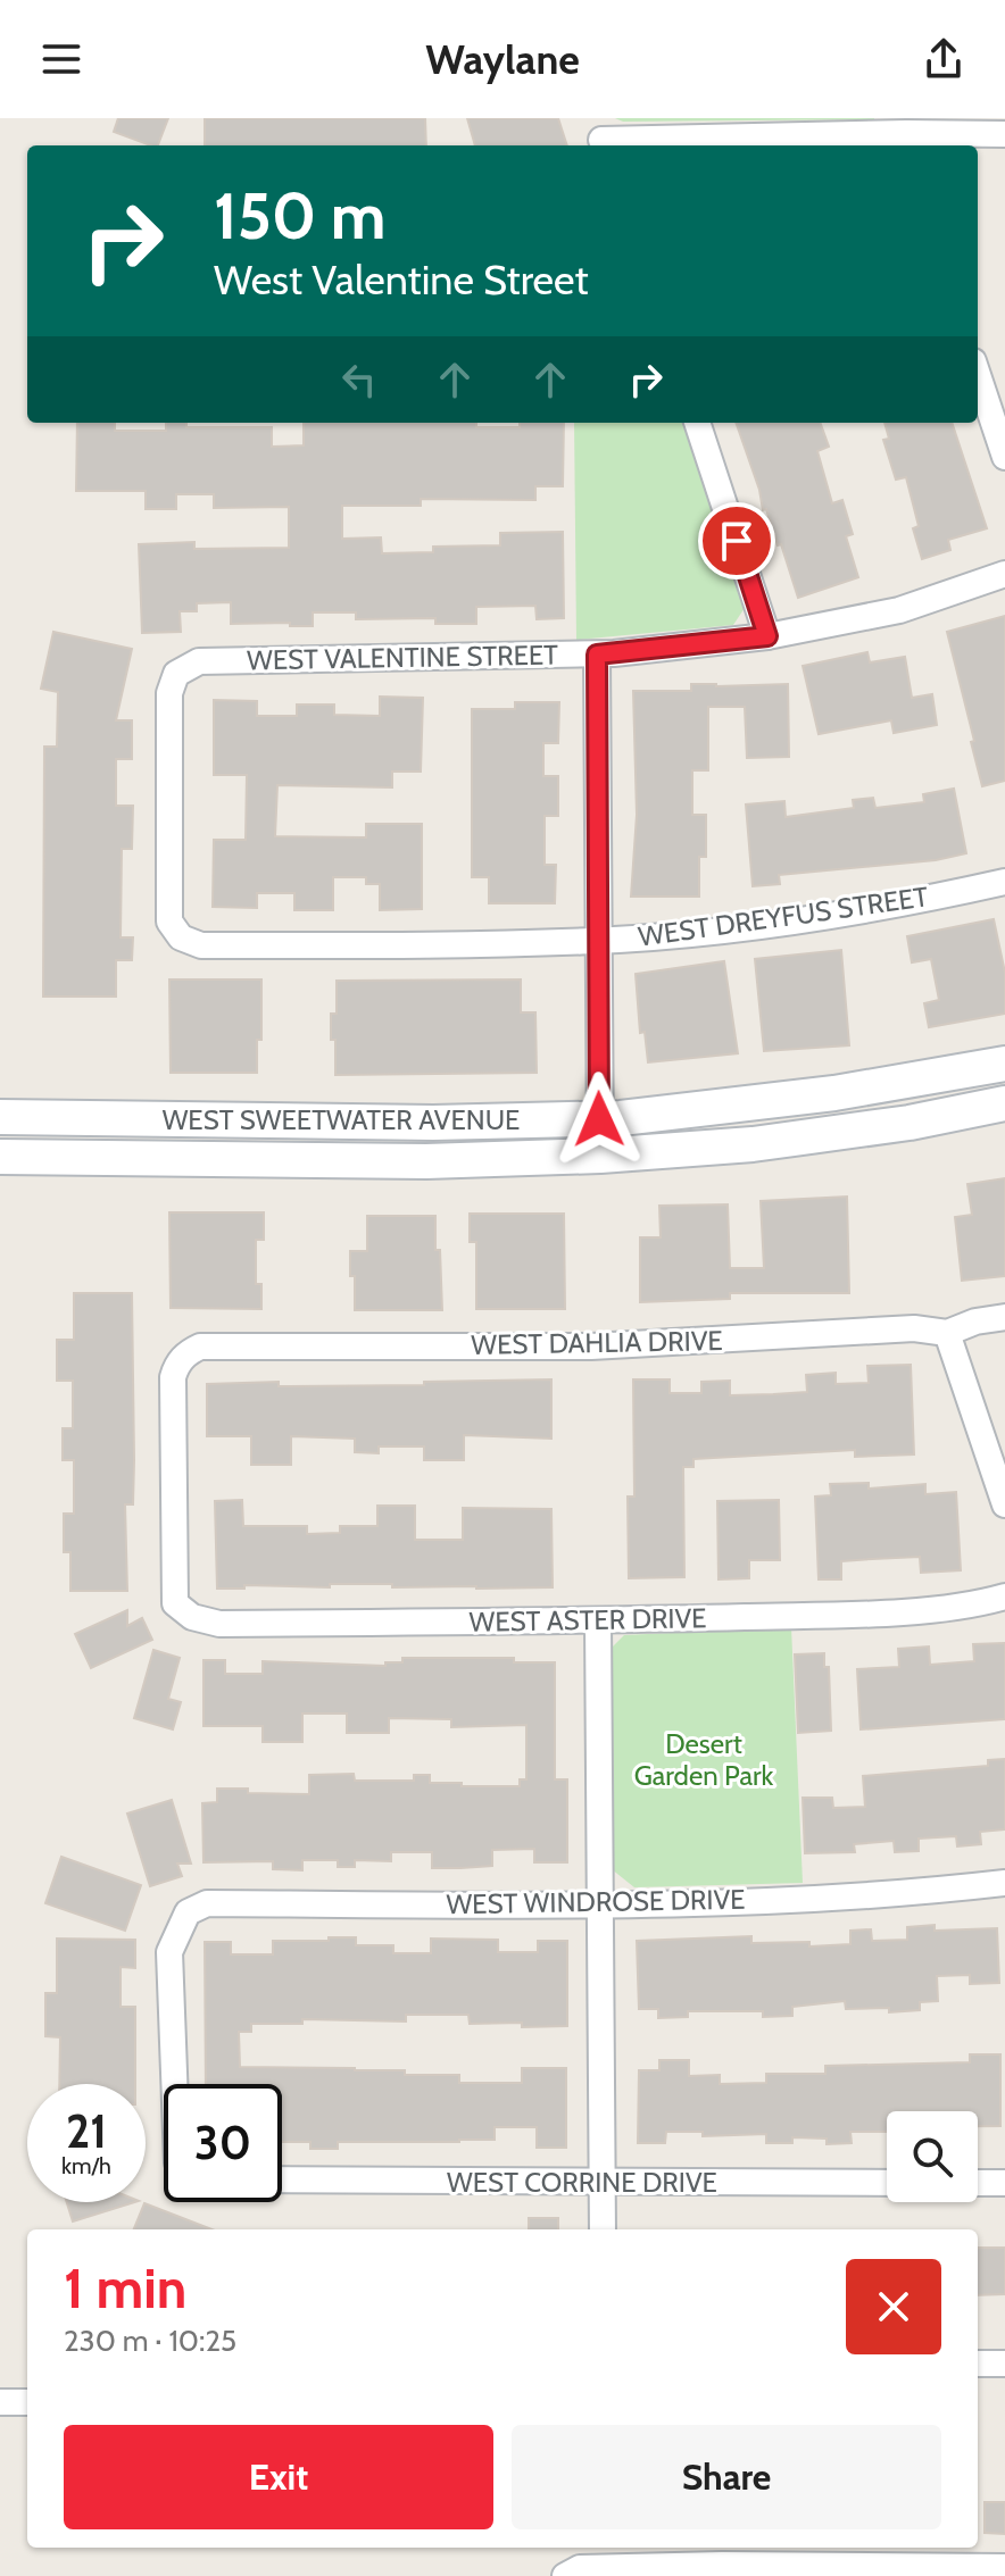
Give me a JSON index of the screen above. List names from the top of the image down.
{
  "streets": {
    "street": [
      "WEST VALENTINE STREET",
      "WEST DREYFUS STREET",
      "WEST SWEETWATER AVENUE",
      "WEST DAHLIA DRIVE",
      "WEST ASTER DRIVE",
      "WEST WINDROSE DRIVE",
      "WEST CORRINE DRIVE"
    ]
  },
  "crossings": [
    ["WEST VALENTINE STREET", "WEST DREYFUS STREET"],
    ["WEST DAHLIA DRIVE", "WEST ASTER DRIVE"]
  ],
  "parks": ["Desert Garden Park"],
  "page": {
    "header": "Waylane",
    "turn": ["150 m", "West Valentine Street"],
    "speed": "21 km/h",
    "limit": "30",
    "heading": ["1 min", "230 m · 10:25"],
    "buttons": ["Exit", "Share"]
  }
}
